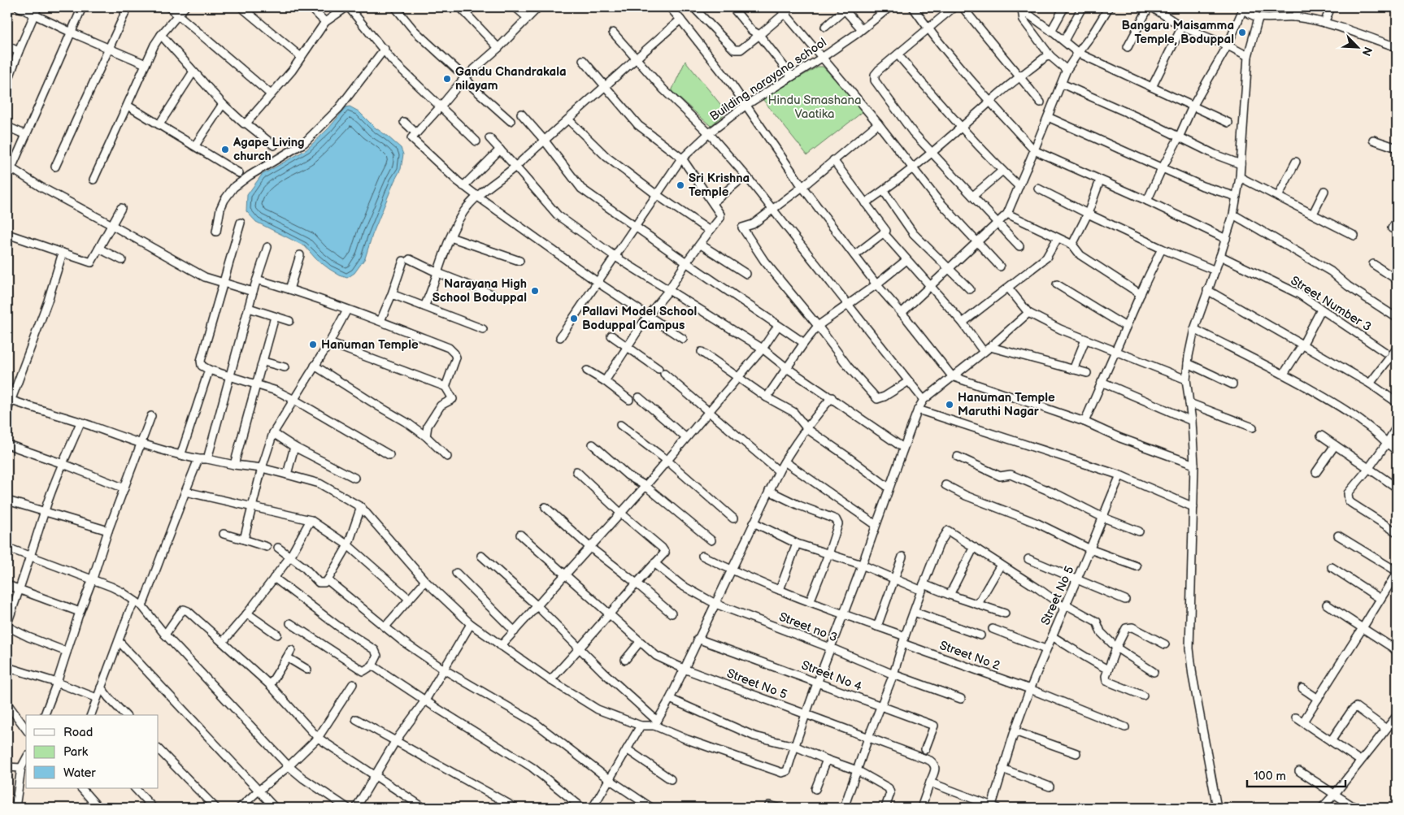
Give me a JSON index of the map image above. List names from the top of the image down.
{
  "streets": {
    "street": [
      "Building narayana school",
      "Street Number 3",
      "Street No 5",
      "Street no 3",
      "Street No 2",
      "Street No 4"
    ]
  },
  "crossings": [
    ["Street No 5", "Street No 2"]
  ],
  "parks": ["Hindu Smashana Vaatika"],
  "places": [
    "Bangaru Maisamma Temple, Boduppal",
    "Gandu Chandrakala nilayam",
    "Agape Living church",
    "Sri Krishna Temple",
    "Narayana High School Boduppal",
    "Pallavi Model School Boduppal Campus",
    "Hanuman Temple",
    "Hanuman Temple Maruthi Nagar"
  ],
  "legend": ["Road", "Park", "Water"],
  "scale_bar": "100 m",
  "north": "bottom right"
}
